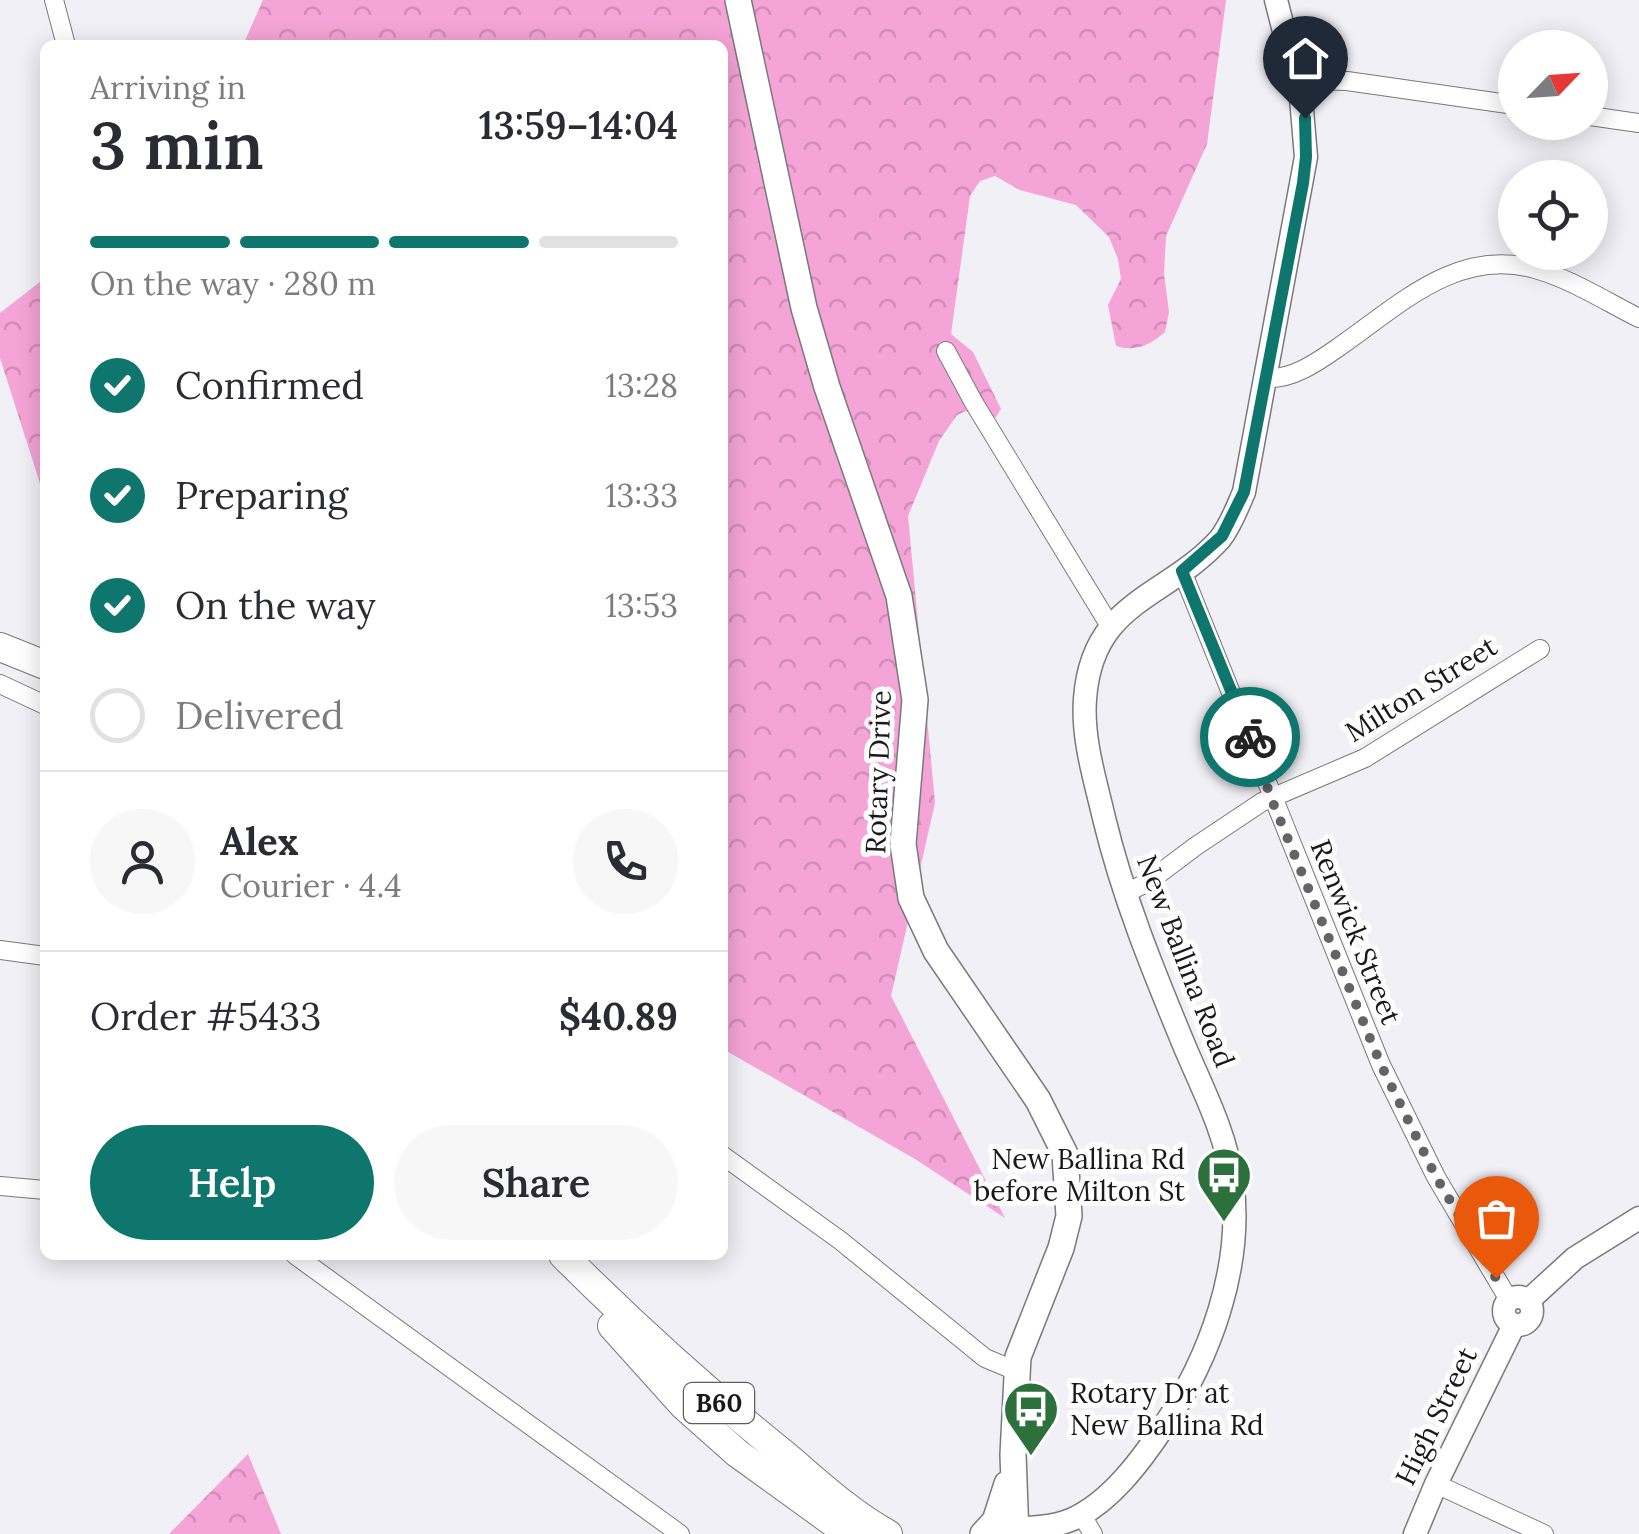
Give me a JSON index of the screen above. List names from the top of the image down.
{
  "streets": {
    "main road": ["Rotary Drive", "B60"],
    "street": [
      "Milton Street",
      "Renwick Street",
      "New Ballina Road",
      "High Street"
    ]
  },
  "crossings": [
    ["Milton Street", "Renwick Street"],
    ["Milton Street", "New Ballina Road"],
    ["Rotary Drive", "New Ballina Road"],
    ["Renwick Street", "New Ballina Road"],
    ["Renwick Street", "High Street"]
  ],
  "places": {
    "bus stop": ["New Ballina Rd before Milton St", "Rotary Dr at New Ballina Rd"]
  },
  "north": "top right",
  "page": {
    "heading": ["3 min", "Arriving in", "13:59–14:04"],
    "panel": [
      "Alex",
      "Courier · 4.4",
      "Order #5433",
      "$40.89"
    ],
    "bar": "On the way · 280 m",
    "list": [
      ["Confirmed", "13:28"],
      ["Preparing", "13:33"],
      ["On the way", "13:53"],
      "Delivered"
    ],
    "buttons": ["Help", "Share"]
  }
}
